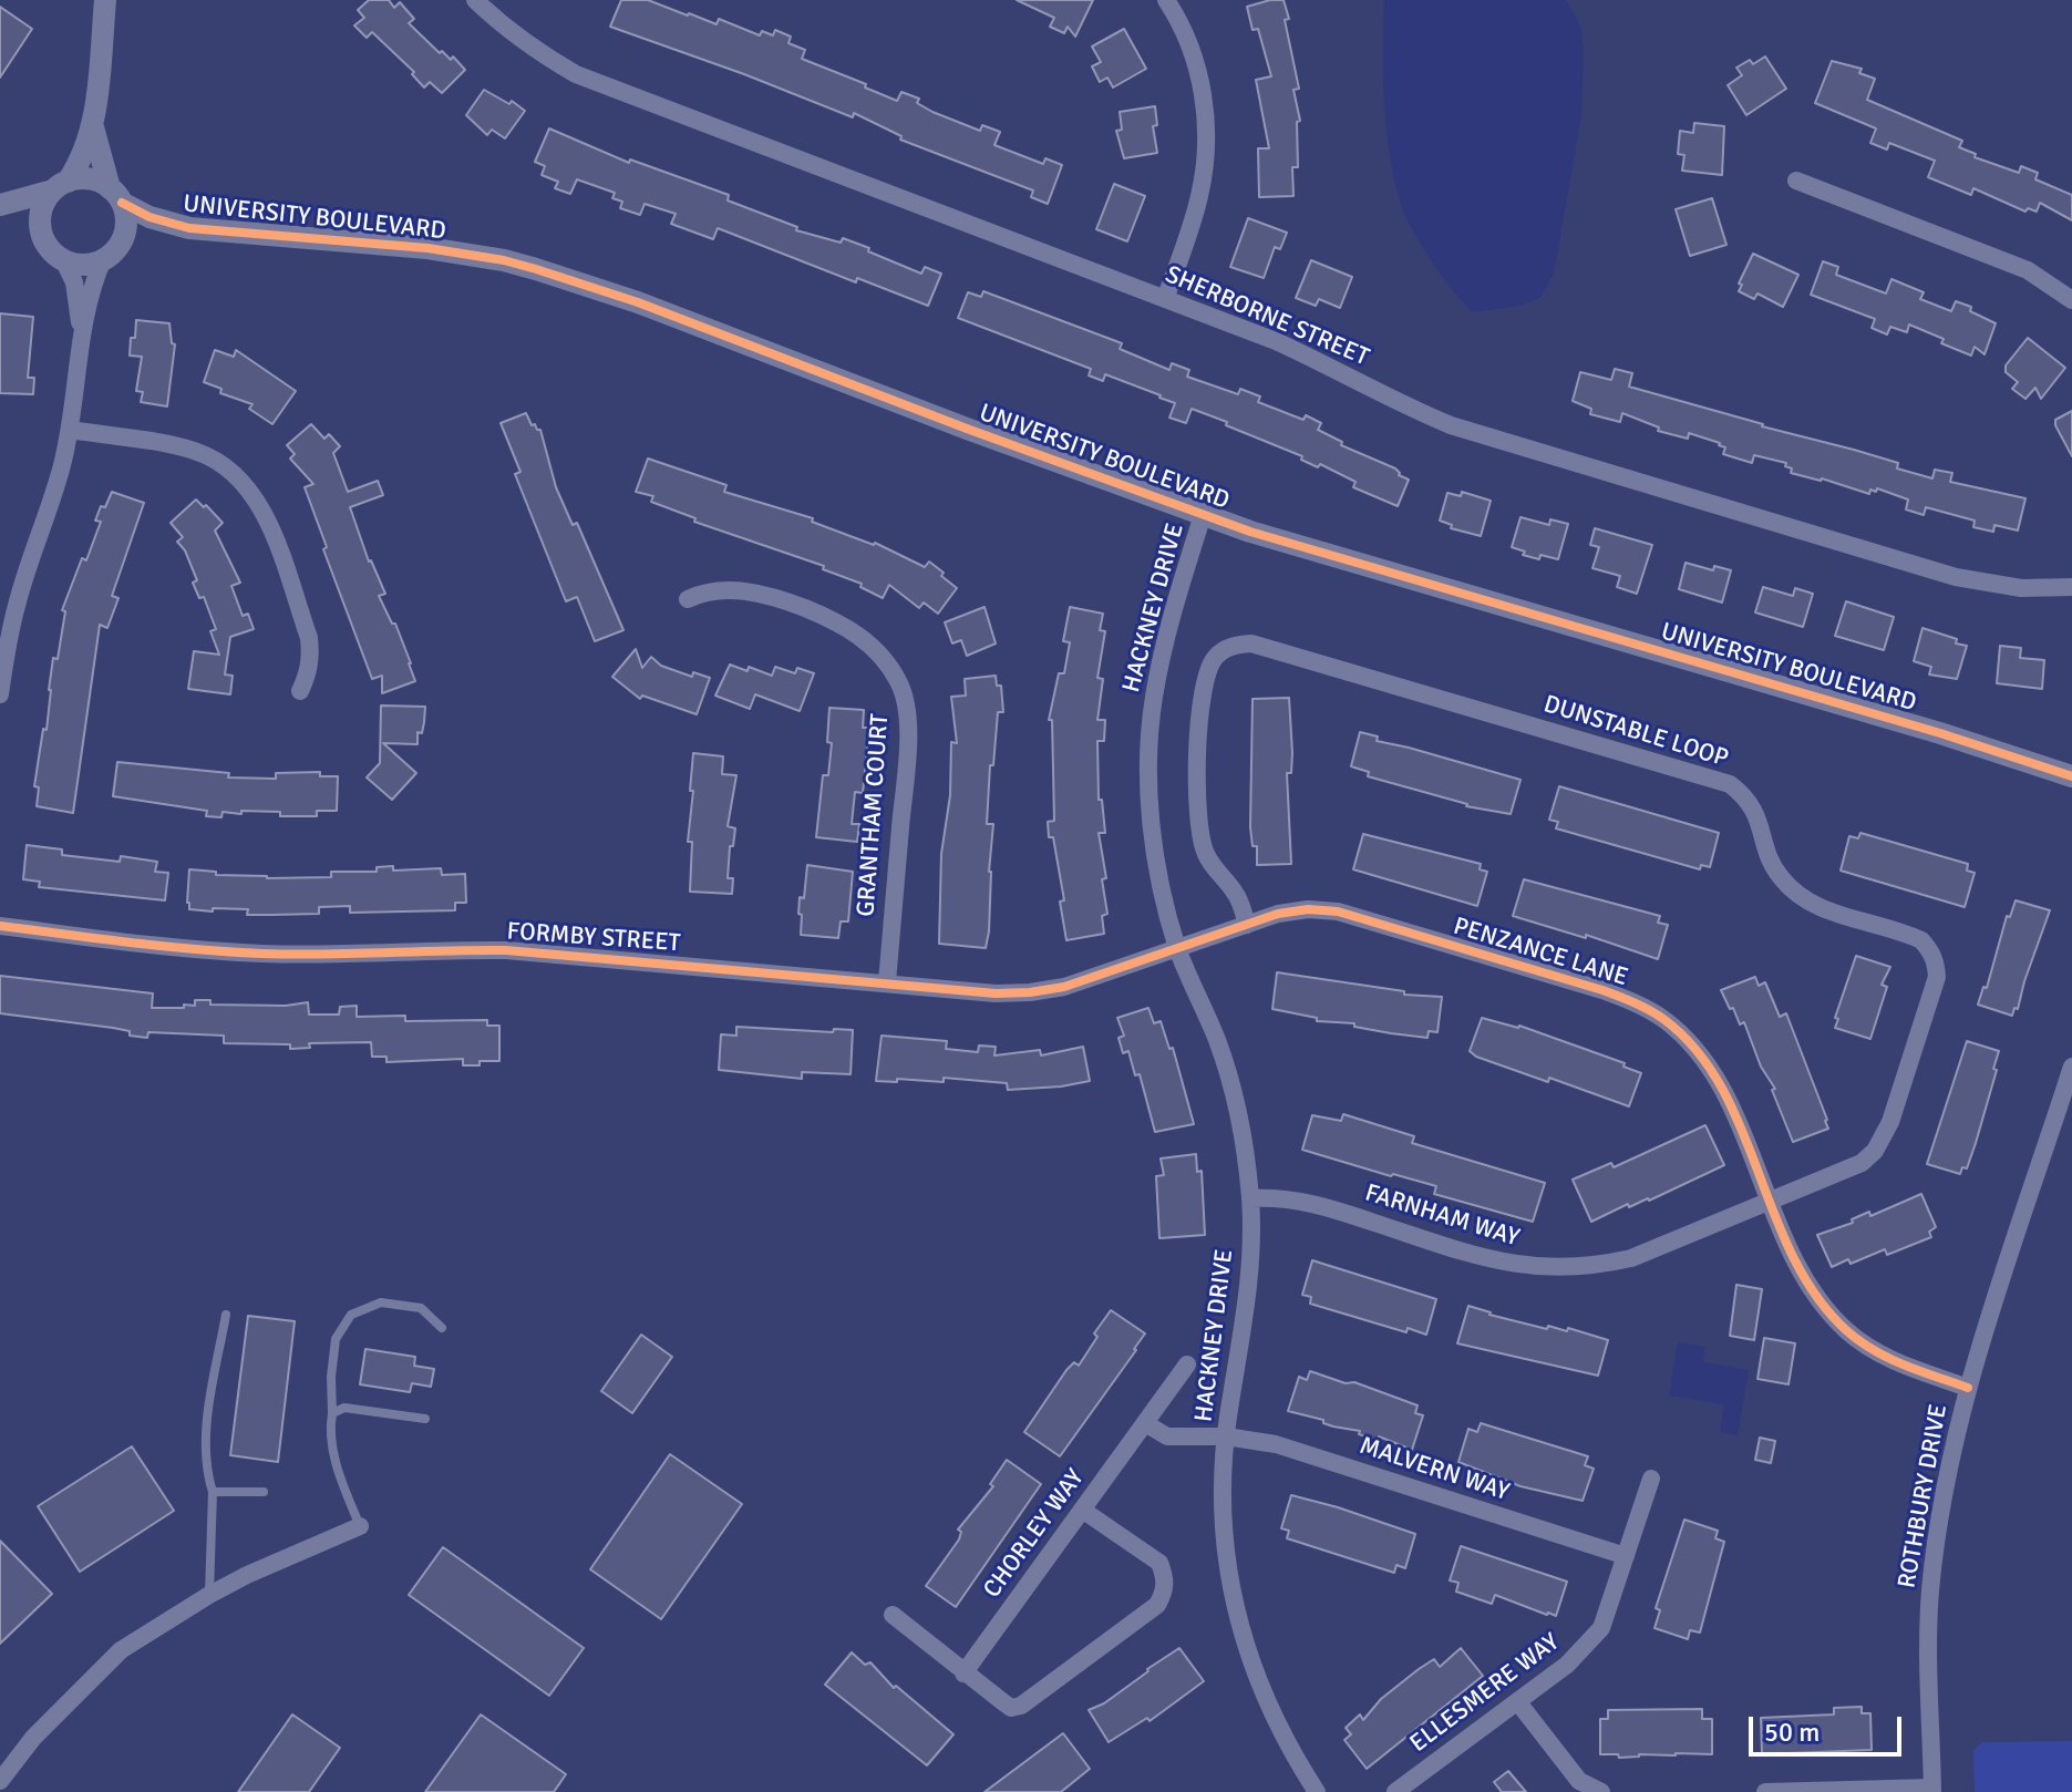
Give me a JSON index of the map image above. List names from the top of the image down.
{
  "streets": {
    "street": [
      "UNIVERSITY BOULEVARD",
      "SHERBORNE STREET",
      "HACKNEY DRIVE",
      "DUNSTABLE LOOP",
      "GRANTHAM COURT",
      "FORMBY STREET",
      "PENZANCE LANE",
      "FARNHAM WAY",
      "MALVERN WAY",
      "ROTHBURY DRIVE",
      "CHORLEY WAY",
      "ELLESMERE WAY"
    ]
  },
  "crossings": [
    ["UNIVERSITY BOULEVARD", "HACKNEY DRIVE"],
    ["HACKNEY DRIVE", "FORMBY STREET"],
    ["HACKNEY DRIVE", "PENZANCE LANE"],
    ["HACKNEY DRIVE", "FARNHAM WAY"],
    ["HACKNEY DRIVE", "MALVERN WAY"],
    ["DUNSTABLE LOOP", "PENZANCE LANE"],
    ["DUNSTABLE LOOP", "FARNHAM WAY"],
    ["GRANTHAM COURT", "FORMBY STREET"],
    ["FORMBY STREET", "PENZANCE LANE"],
    ["PENZANCE LANE", "FARNHAM WAY"],
    ["PENZANCE LANE", "ROTHBURY DRIVE"],
    ["MALVERN WAY", "ELLESMERE WAY"]
  ],
  "scale_bar": "50 m"
}
